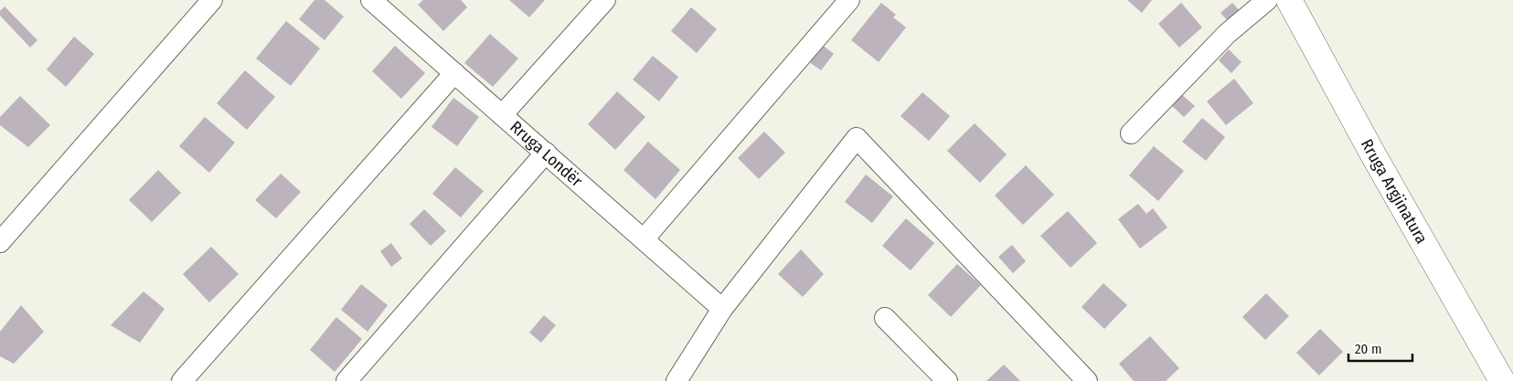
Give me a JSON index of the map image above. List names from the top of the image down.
{
  "streets": {
    "street": ["Rruga Londër", "Rruga Argjinatura"]
  },
  "scale_bar": "20 m"
}
